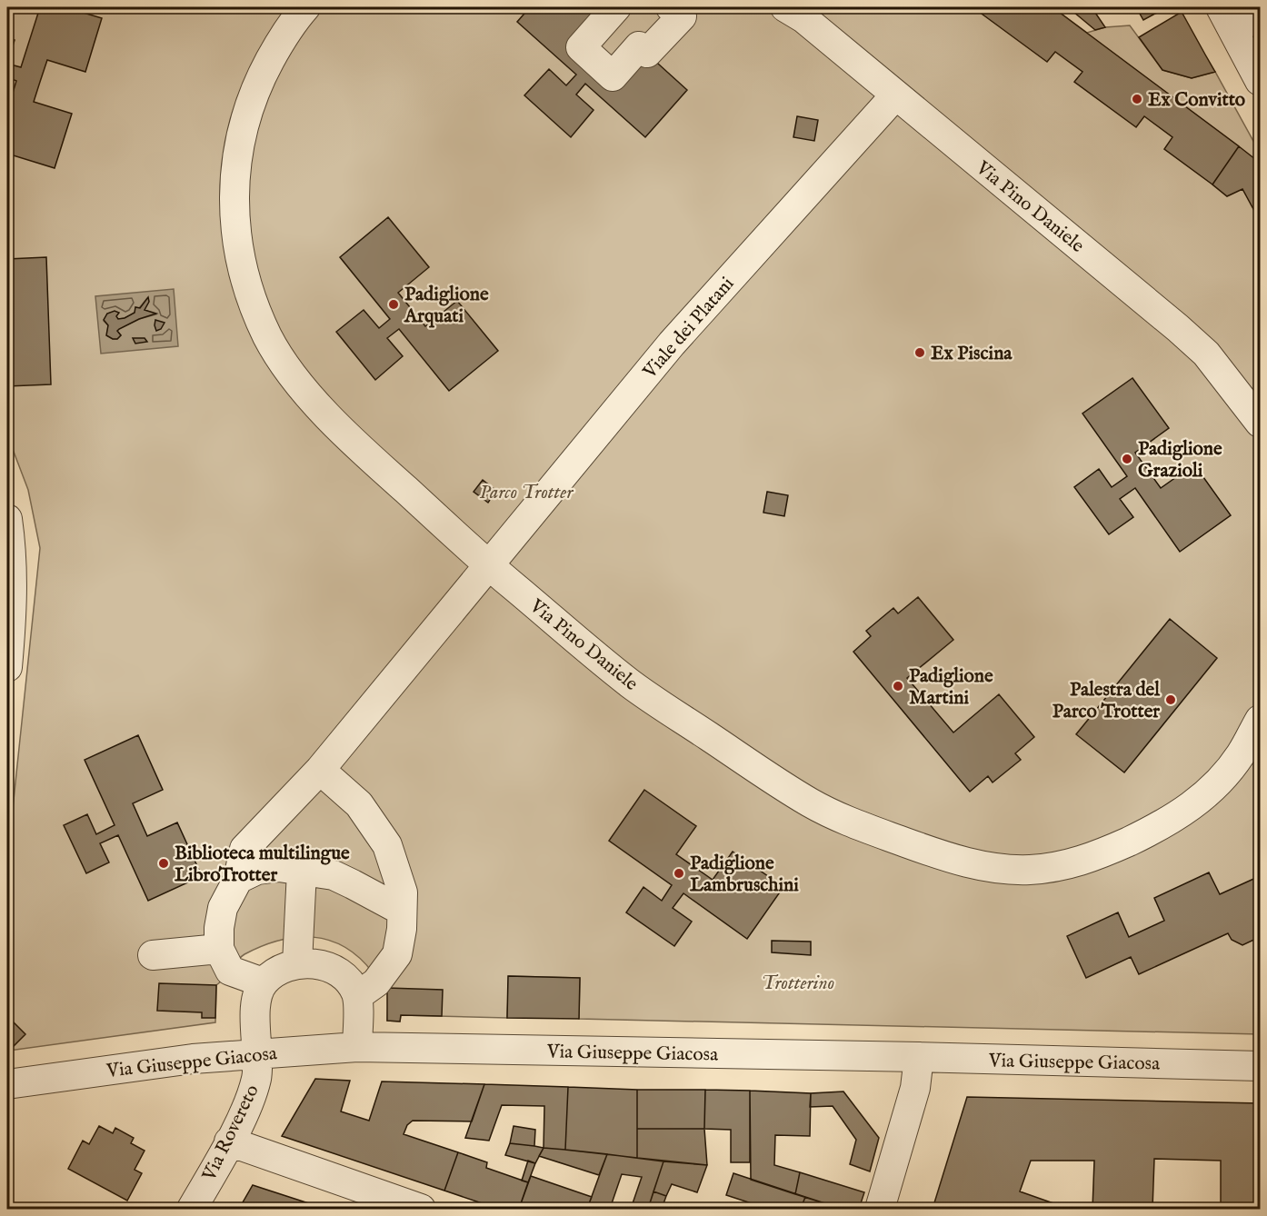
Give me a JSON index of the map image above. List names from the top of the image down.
{
  "streets": {
    "street": [
      "Via Pino Daniele",
      "Viale dei Platani",
      "Via Giuseppe Giacosa",
      "Via Rovereto"
    ]
  },
  "crossings": [
    ["Via Pino Daniele", "Viale dei Platani"],
    ["Via Giuseppe Giacosa", "Via Rovereto"]
  ],
  "parks": ["Parco Trotter", "Trotterino"],
  "places": [
    "Ex Convitto",
    "Padiglione Arquati",
    "Ex Piscina",
    "Padiglione Grazioli",
    "Padiglione Martini",
    "Palestra del Parco Trotter",
    "Biblioteca multilingue LibroTrotter",
    "Padiglione Lambruschini"
  ]
}
